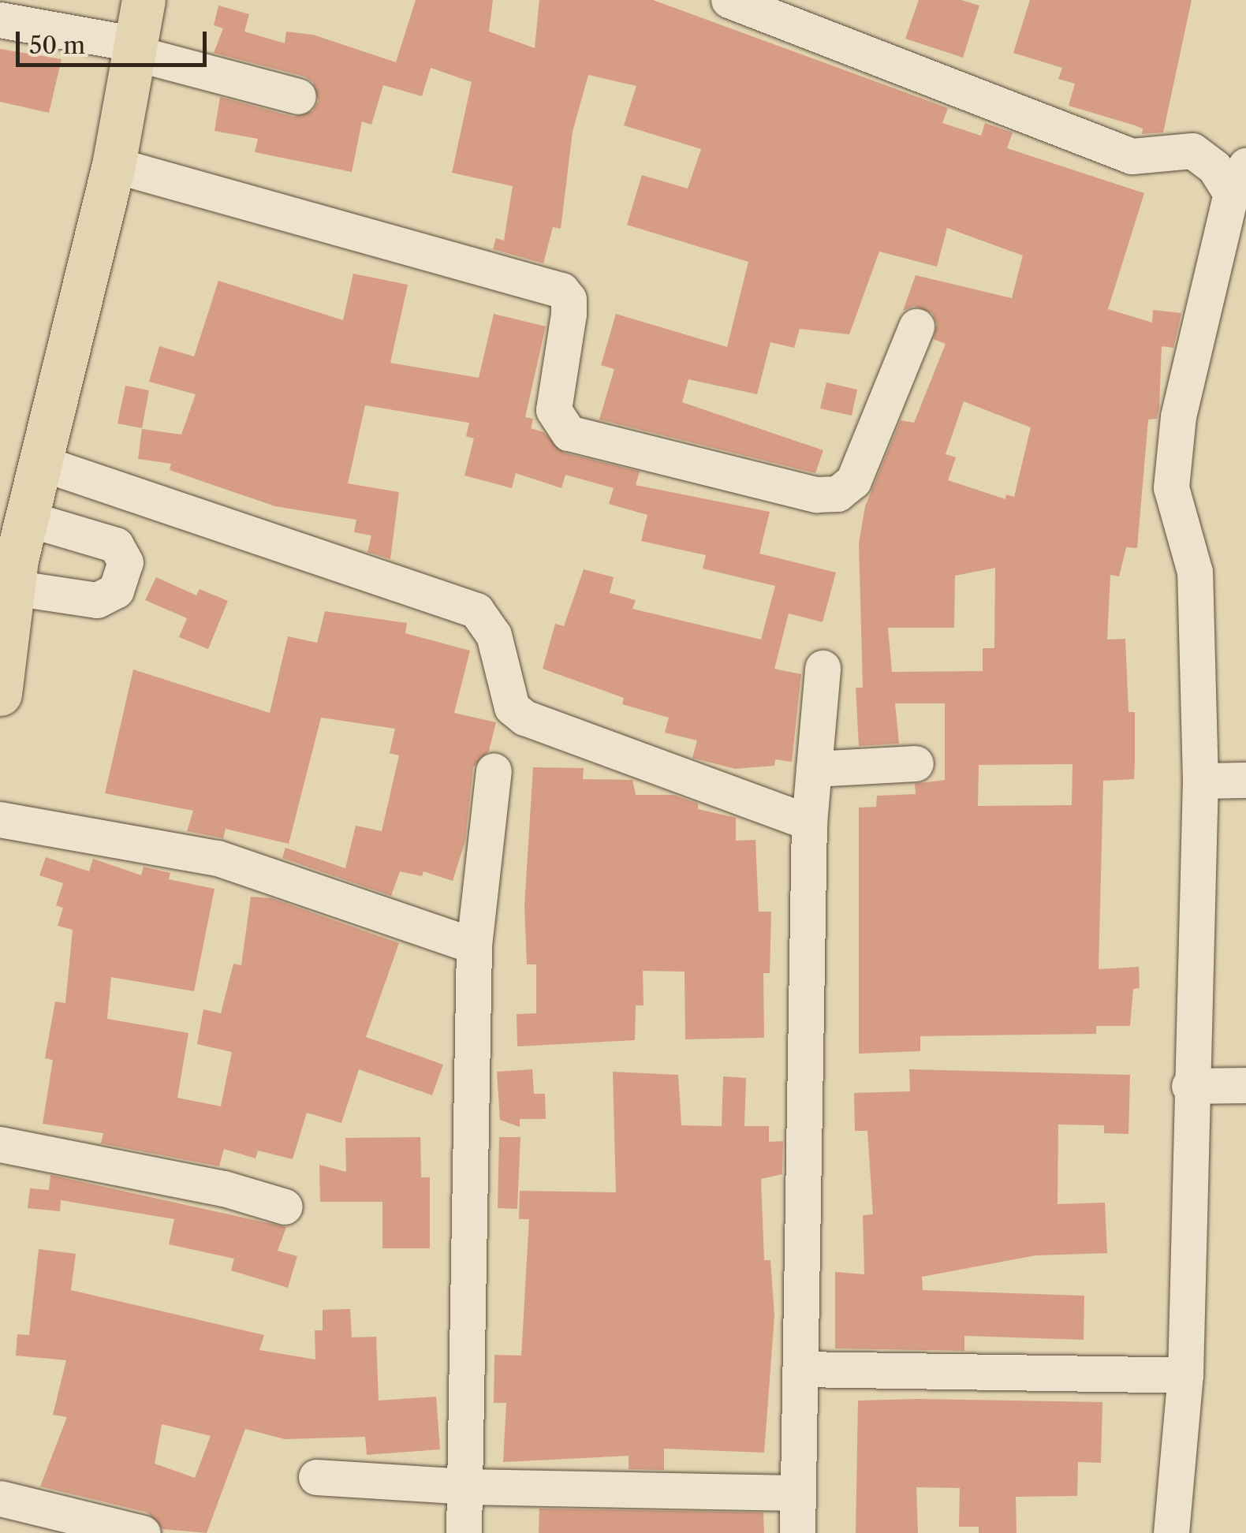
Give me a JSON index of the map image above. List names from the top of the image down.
{
  "scale_bar": "50 m"
}
